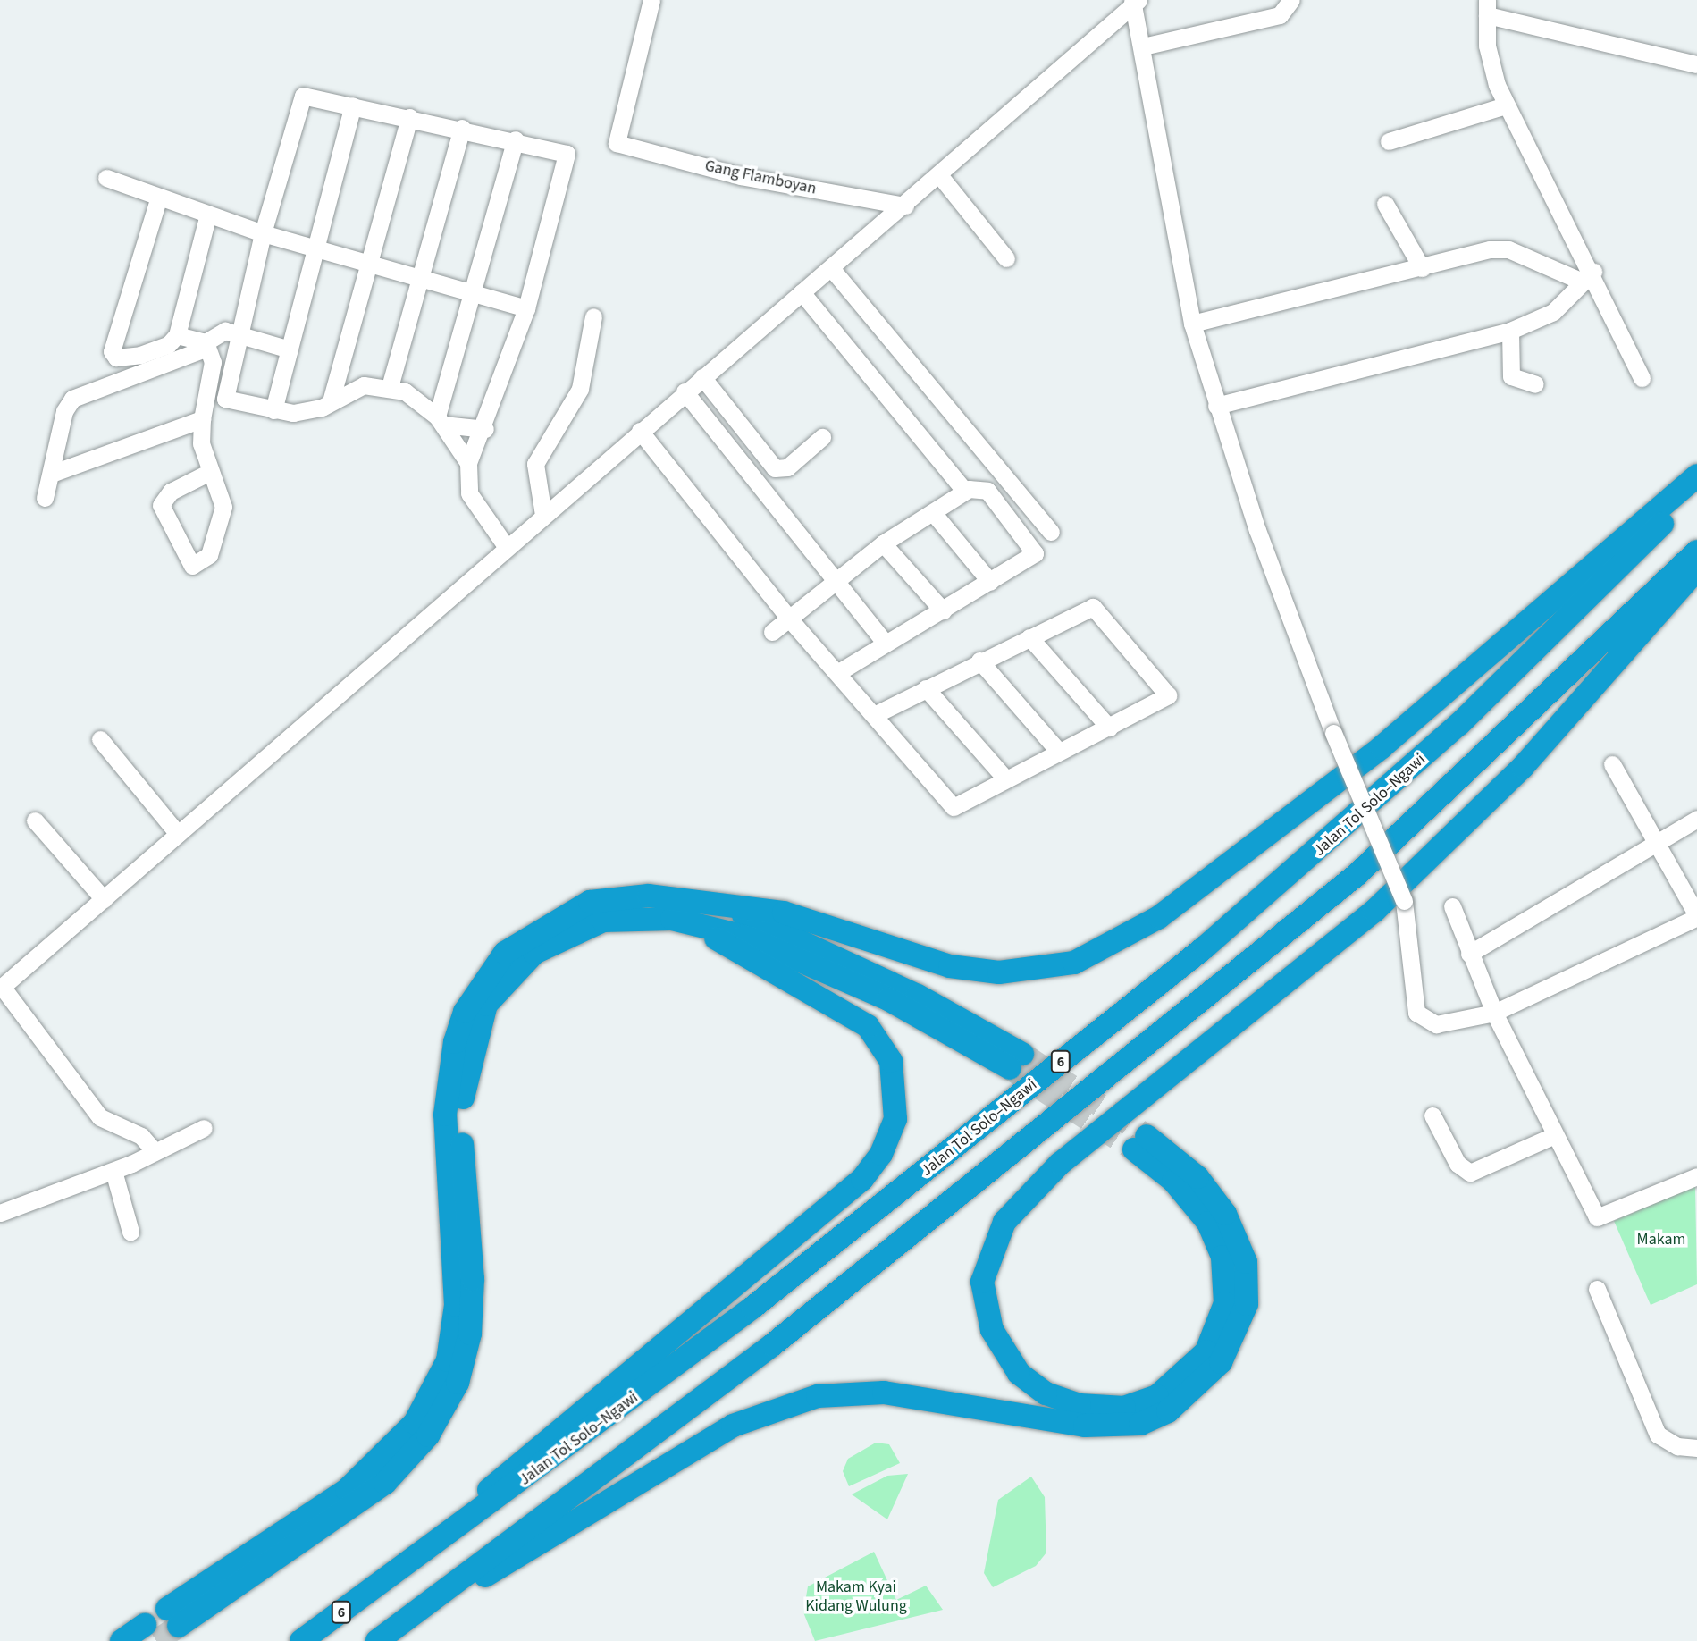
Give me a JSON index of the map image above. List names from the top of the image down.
{
  "streets": {
    "highway": ["Jalan Tol Solo–Ngawi", "6"],
    "street": ["Gang Flamboyan"]
  },
  "parks": ["Makam", "Makam Kyai Kidang Wulung"]
}
